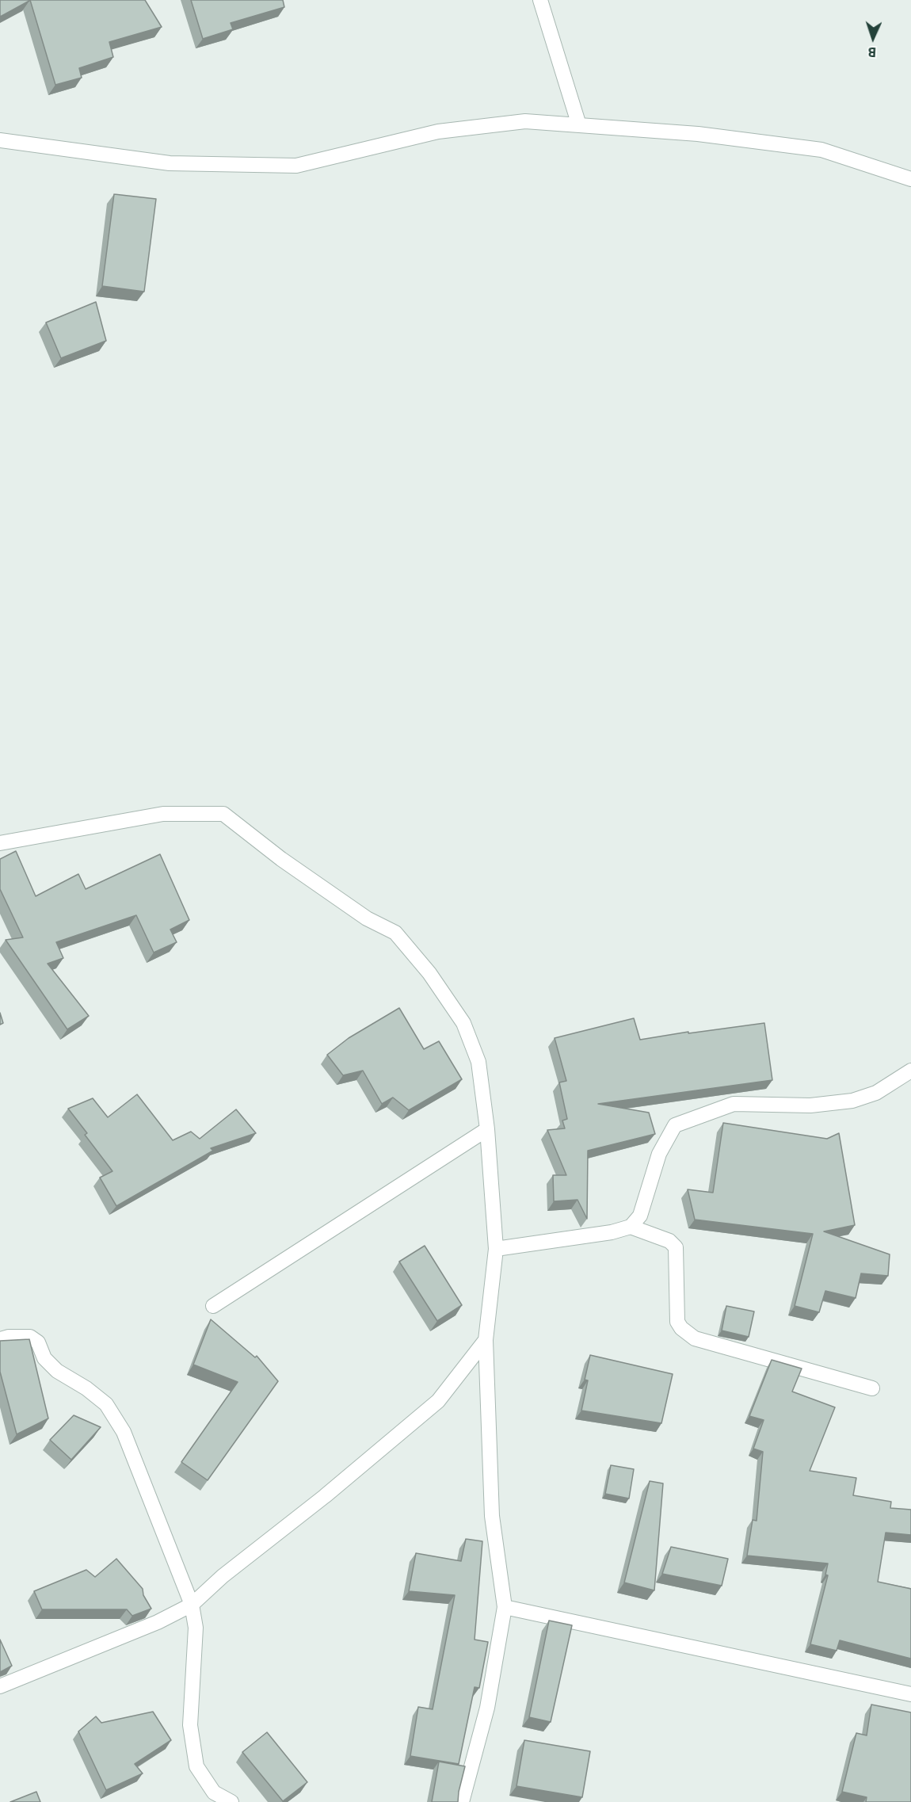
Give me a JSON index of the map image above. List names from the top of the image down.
{
  "north": "bottom"
}
